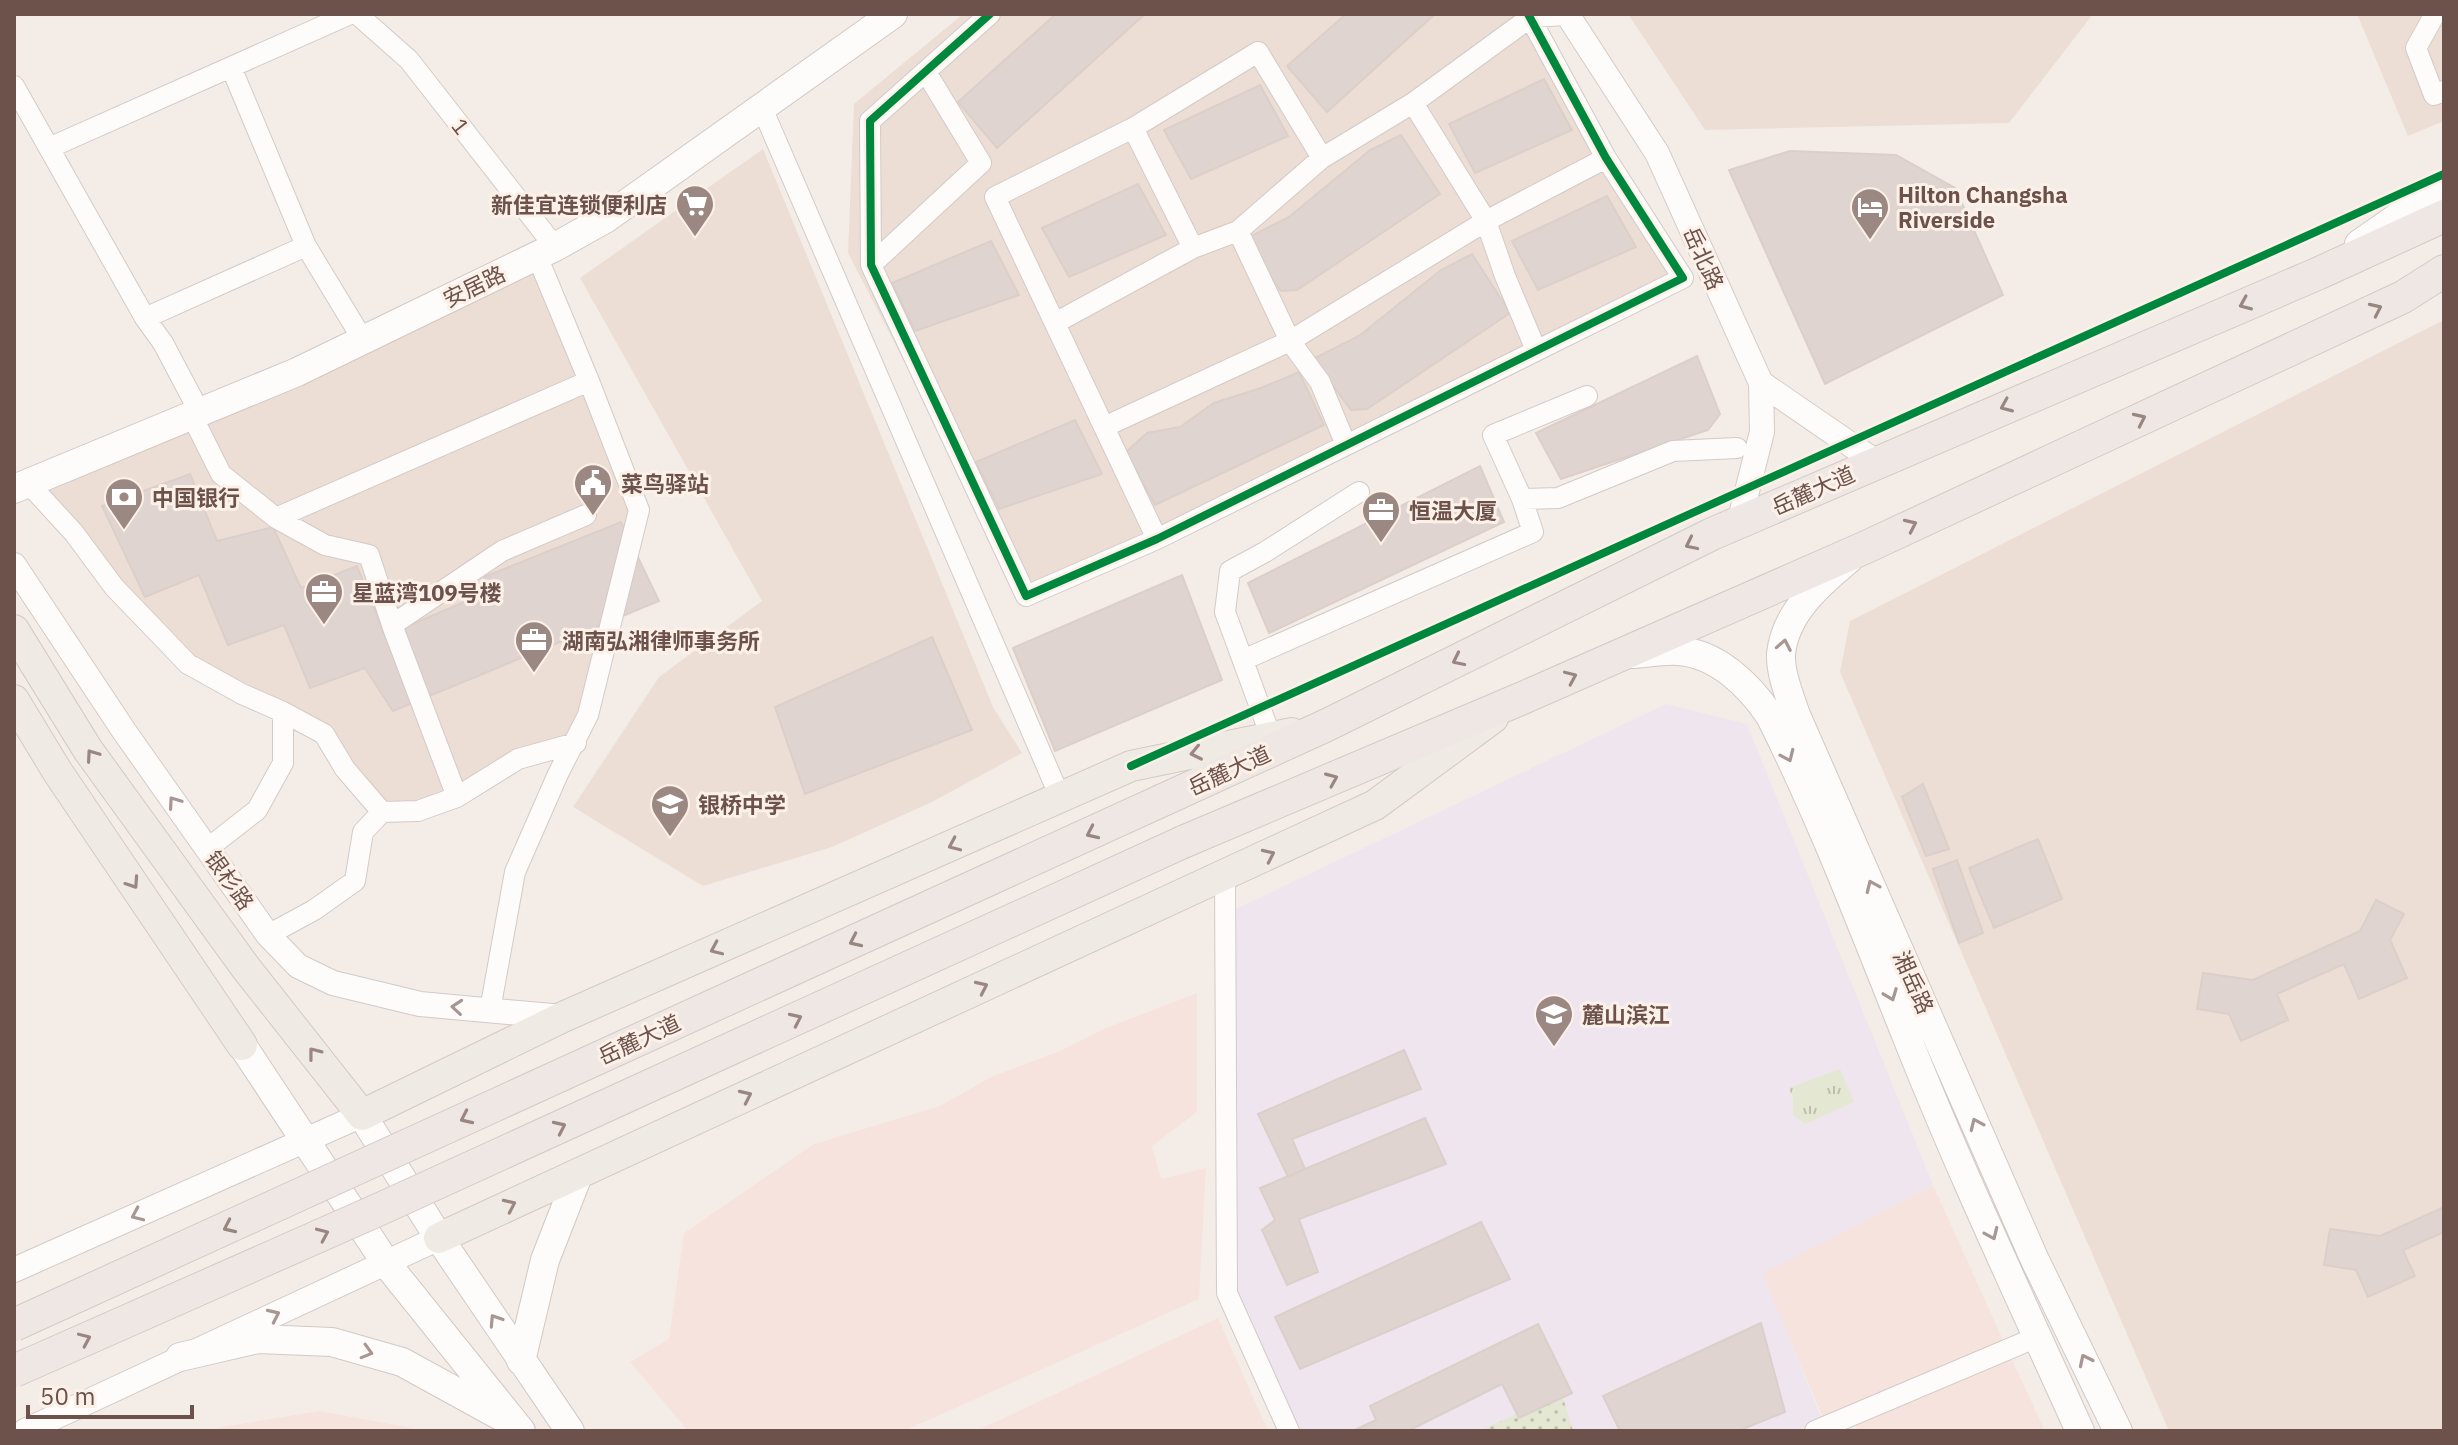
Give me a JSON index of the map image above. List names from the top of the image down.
{
  "streets": {
    "highway": ["岳麓大道"],
    "main road": ["安居路", "银杉路", "湘岳路"],
    "street": ["1", "岳北路"]
  },
  "crossings": [
    ["1", "安居路"],
    ["1", "银杉路"],
    ["岳北路", "岳麓大道"]
  ],
  "places": {
    "supermarket": ["新佳宜连锁便利店"],
    "hotel": ["Hilton Changsha Riverside"],
    "public building": ["菜鸟驿站"],
    "bank": ["中国银行"],
    "office": ["恒温大厦", "星蓝湾109号楼", "湖南弘湘律师事务所"],
    "school or university": ["银桥中学", "麓山滨江"]
  },
  "scale_bar": "50 m"
}
